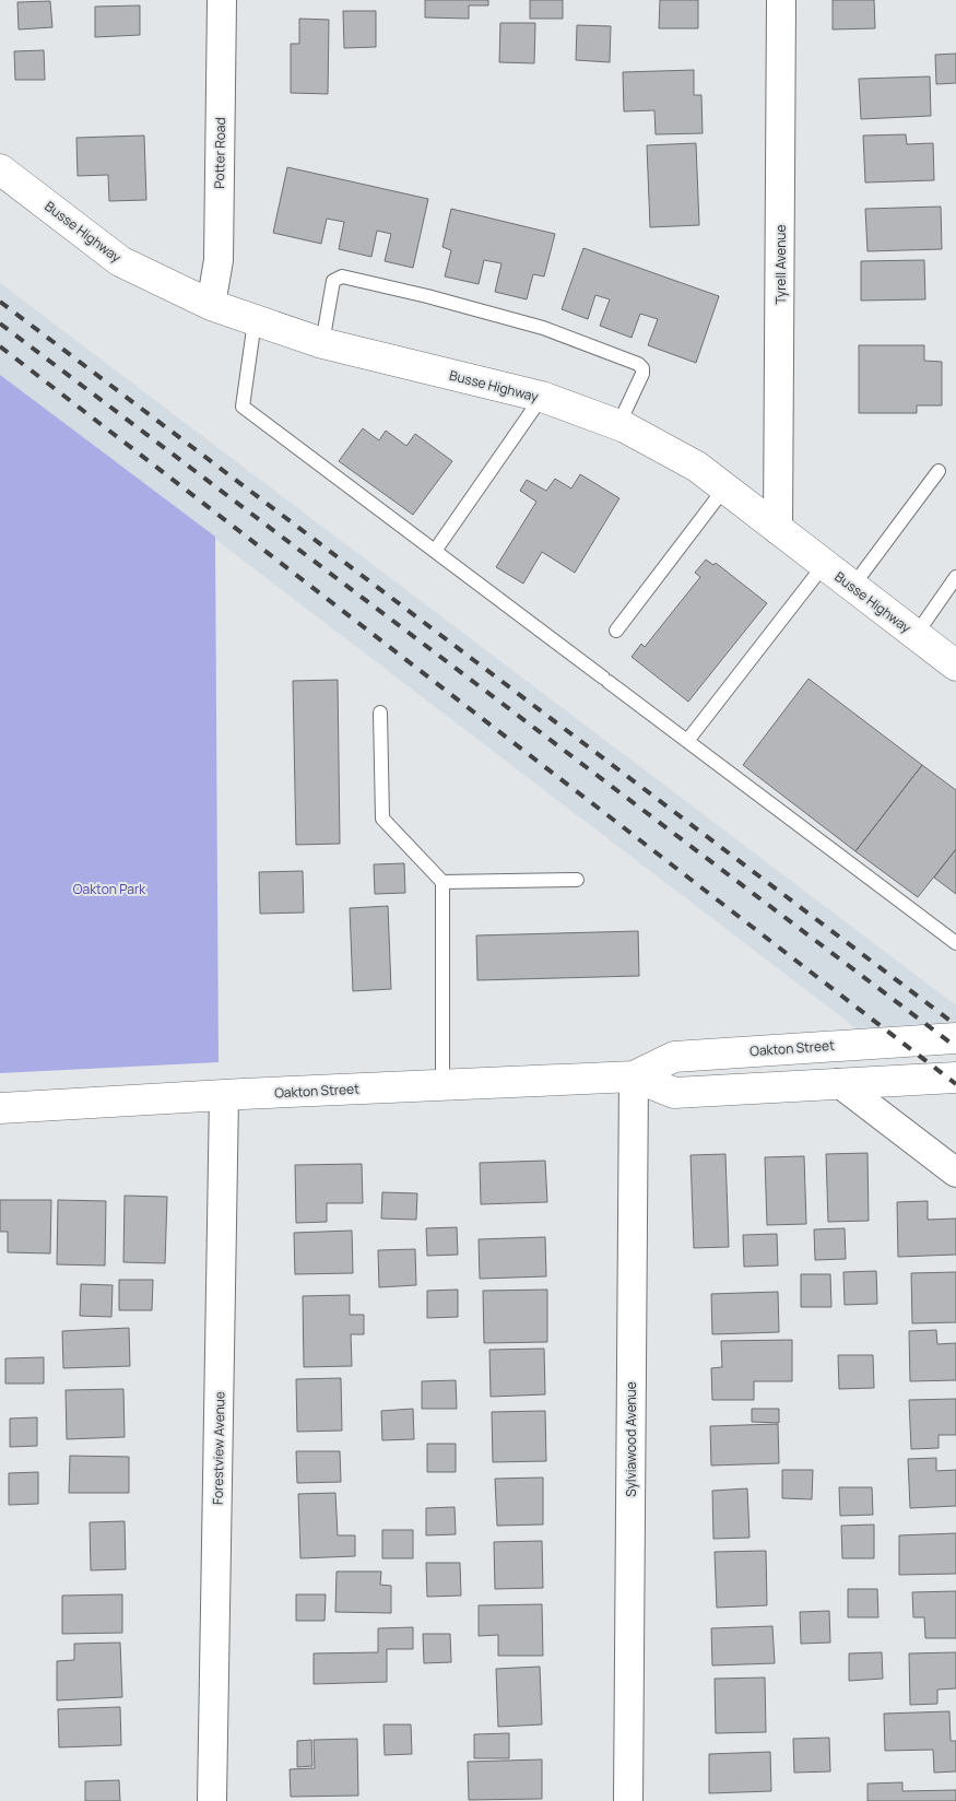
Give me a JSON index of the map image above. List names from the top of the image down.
{
  "streets": {
    "main road": ["Busse Highway", "Oakton Street"],
    "street": [
      "Potter Road",
      "Tyrell Avenue",
      "Sylviawood Avenue",
      "Forestview Avenue"
    ]
  },
  "crossings": [
    ["Potter Road", "Busse Highway"],
    ["Busse Highway", "Tyrell Avenue"],
    ["Oakton Street", "Sylviawood Avenue"],
    ["Oakton Street", "Forestview Avenue"]
  ],
  "parks": ["Oakton Park"]
}
